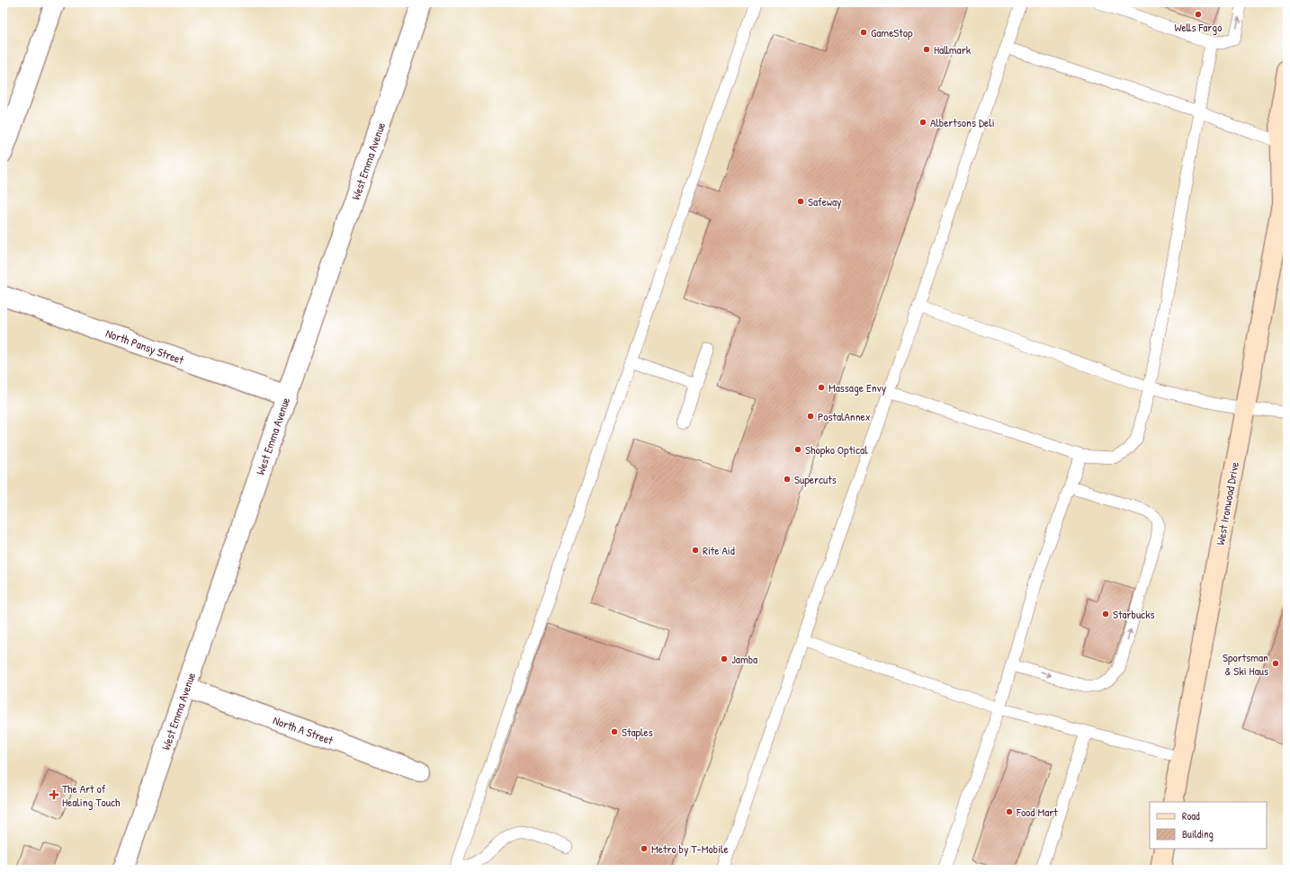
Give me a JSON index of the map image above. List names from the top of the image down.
{
  "streets": {
    "street": [
      "West Emma Avenue",
      "North Pansy Street",
      "West Ironwood Drive",
      "North A Street"
    ]
  },
  "crossings": [
    ["West Emma Avenue", "North Pansy Street"],
    ["West Emma Avenue", "North A Street"]
  ],
  "places": {
    "other": [
      "Wells Fargo",
      "GameStop",
      "Hallmark",
      "Albertsons Deli",
      "Safeway",
      "Massage Envy",
      "PostalAnnex",
      "Shopko Optical",
      "Supercuts",
      "Rite Aid",
      "Starbucks",
      "Jamba",
      "Sportsman & Ski Haus",
      "Staples",
      "Food Mart",
      "Metro by T-Mobile"
    ],
    "health": ["The Art of Healing Touch"]
  },
  "legend": ["Road", "Building"]
}
